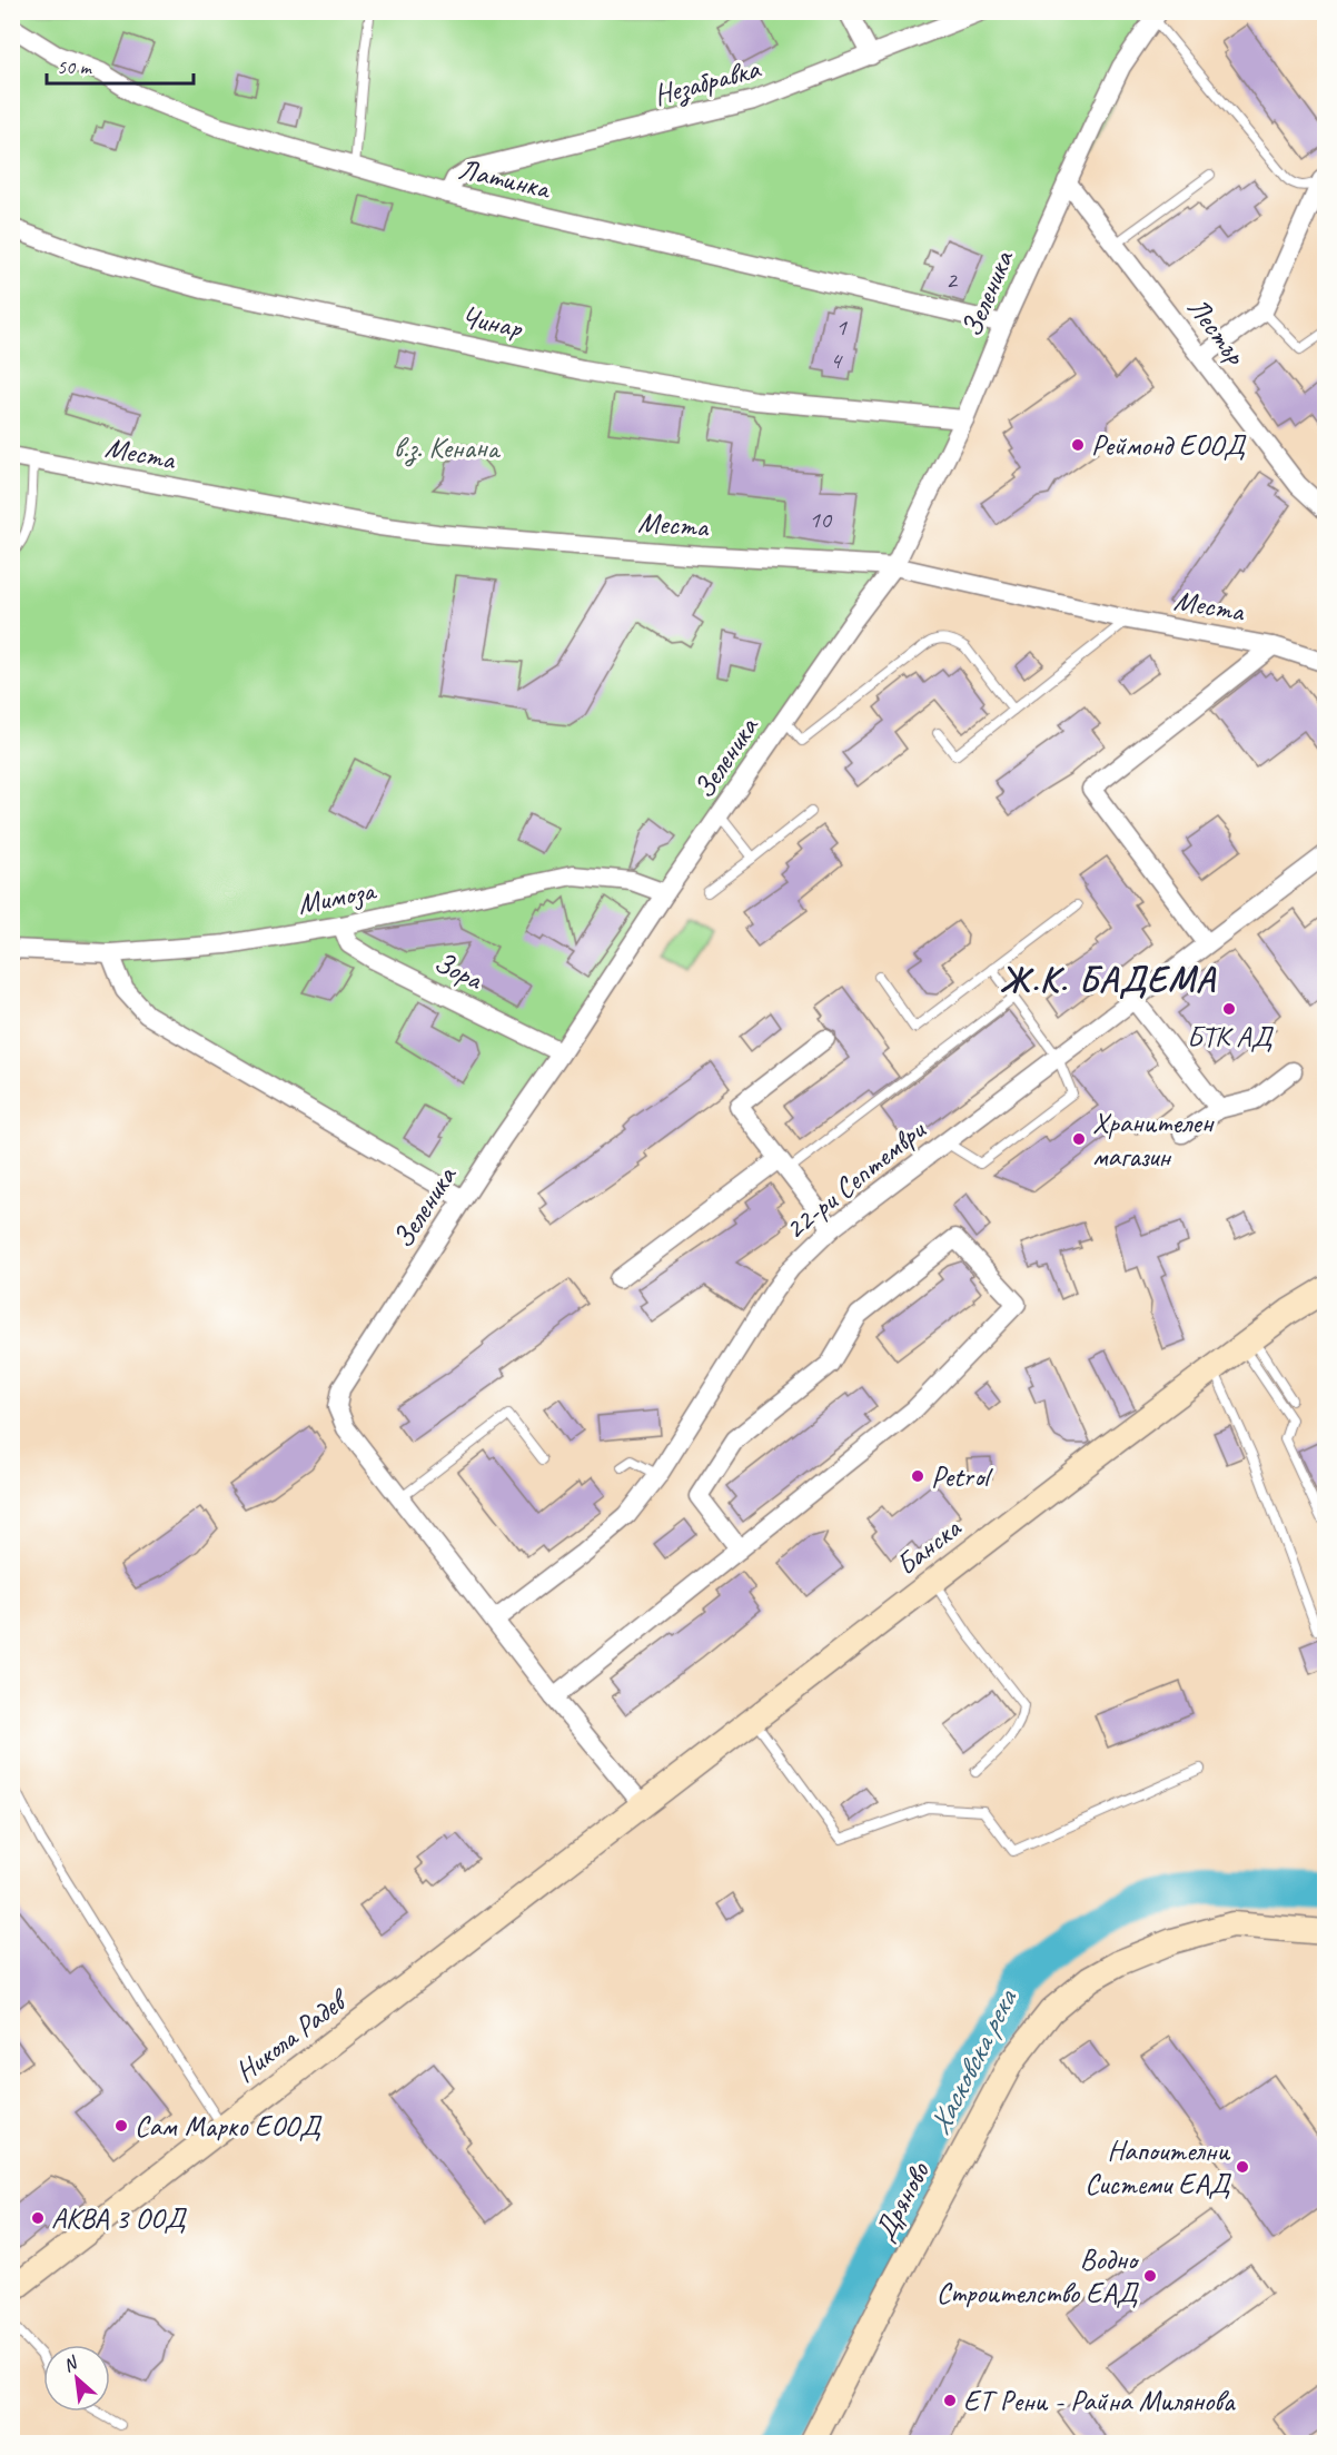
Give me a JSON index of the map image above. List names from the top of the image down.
{
  "streets": {
    "street": [
      "Незабравка",
      "Латинка",
      "Зеленика",
      "Чинар",
      "Лестър",
      "Места",
      "Мимоза",
      "Зора",
      "22-ри Септември",
      "Банска",
      "Никола Радев",
      "Дряново"
    ]
  },
  "crossings": [
    ["Незабравка", "Латинка"],
    ["Латинка", "Зеленика"],
    ["Зеленика", "Чинар"],
    ["Зеленика", "Лестър"],
    ["Зеленика", "Места"],
    ["Зеленика", "Мимоза"],
    ["Зеленика", "Зора"],
    ["Зеленика", "22-ри Септември"],
    ["Зеленика", "Банска"],
    ["Мимоза", "Зора"],
    ["Банска", "Никола Радев"]
  ],
  "districts": ["Ж.К. БАДЕМА"],
  "water": ["Хасковска река"],
  "parks": ["в.з. Кенана"],
  "places": [
    "Реймонд ЕООД",
    "БТК АД",
    "Хранителен магазин",
    "Petrol",
    "Сам Марко ЕООД",
    "Напоителни Системи ЕАД",
    "АКВА 3 ООД",
    "Водно Строителство ЕАД",
    "ЕТ Рени - Райна Милянова"
  ],
  "house_numbers": [
    "2",
    "1",
    "4",
    "10"
  ],
  "scale_bar": "50 m",
  "north": "top left"
}
